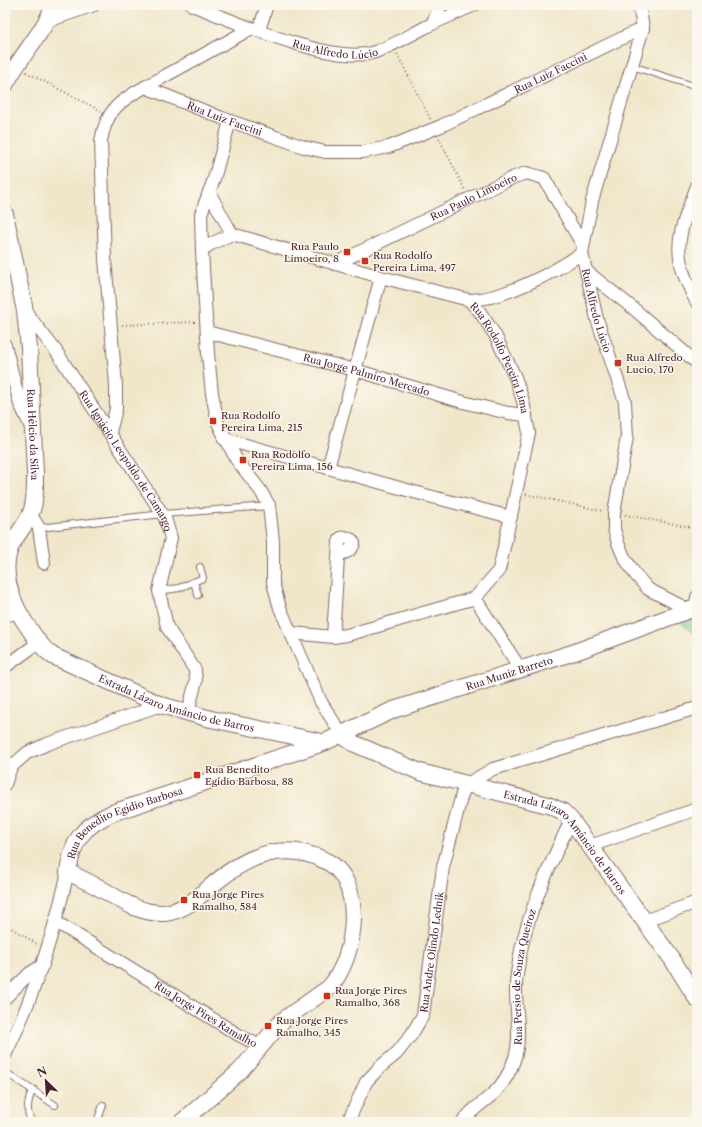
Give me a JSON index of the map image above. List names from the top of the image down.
{
  "streets": {
    "street": [
      "Rua Alfredo Lúcio",
      "Rua Luiz Faccini",
      "Rua Paulo Limoeiro",
      "Rua Rodolfo Pereira Lima",
      "Rua Jorge Palmiro Mercado",
      "Rua Hélcio da Silva",
      "Rua Ignácio Leopoldo de Camargo",
      "Rua Muniz Barreto",
      "Estrada Lázaro Amâncio de Barros",
      "Rua Benedito Egídio Barbosa",
      "Rua Andre Olindo Lednik",
      "Rua Persio de Souza Queiroz",
      "Rua Jorge Pires Ramalho"
    ]
  },
  "crossings": [
    ["Rua Alfredo Lúcio", "Rua Luiz Faccini"],
    ["Rua Alfredo Lúcio", "Rua Paulo Limoeiro"],
    ["Rua Alfredo Lúcio", "Rua Muniz Barreto"],
    ["Rua Paulo Limoeiro", "Rua Rodolfo Pereira Lima"],
    ["Rua Rodolfo Pereira Lima", "Rua Jorge Palmiro Mercado"],
    ["Rua Hélcio da Silva", "Rua Ignácio Leopoldo de Camargo"],
    ["Rua Hélcio da Silva", "Estrada Lázaro Amâncio de Barros"],
    ["Rua Ignácio Leopoldo de Camargo", "Estrada Lázaro Amâncio de Barros"],
    ["Rua Muniz Barreto", "Estrada Lázaro Amâncio de Barros"],
    ["Rua Muniz Barreto", "Rua Benedito Egídio Barbosa"],
    ["Estrada Lázaro Amâncio de Barros", "Rua Benedito Egídio Barbosa"],
    ["Estrada Lázaro Amâncio de Barros", "Rua Andre Olindo Lednik"],
    ["Estrada Lázaro Amâncio de Barros", "Rua Persio de Souza Queiroz"],
    ["Rua Benedito Egídio Barbosa", "Rua Jorge Pires Ramalho"]
  ],
  "places": {
    "transit": [
      "Rua Paulo Limoeiro, 8",
      "Rua Rodolfo Pereira Lima, 497",
      "Rua Alfredo Lucio, 170",
      "Rua Rodolfo Pereira Lima, 215",
      "Rua Rodolfo Pereira Lima, 156",
      "Rua Benedito Egídio Barbosa, 88",
      "Rua Jorge Pires Ramalho, 584",
      "Rua Jorge Pires Ramalho, 368",
      "Rua Jorge Pires Ramalho, 345"
    ]
  },
  "north": "top left"
}
